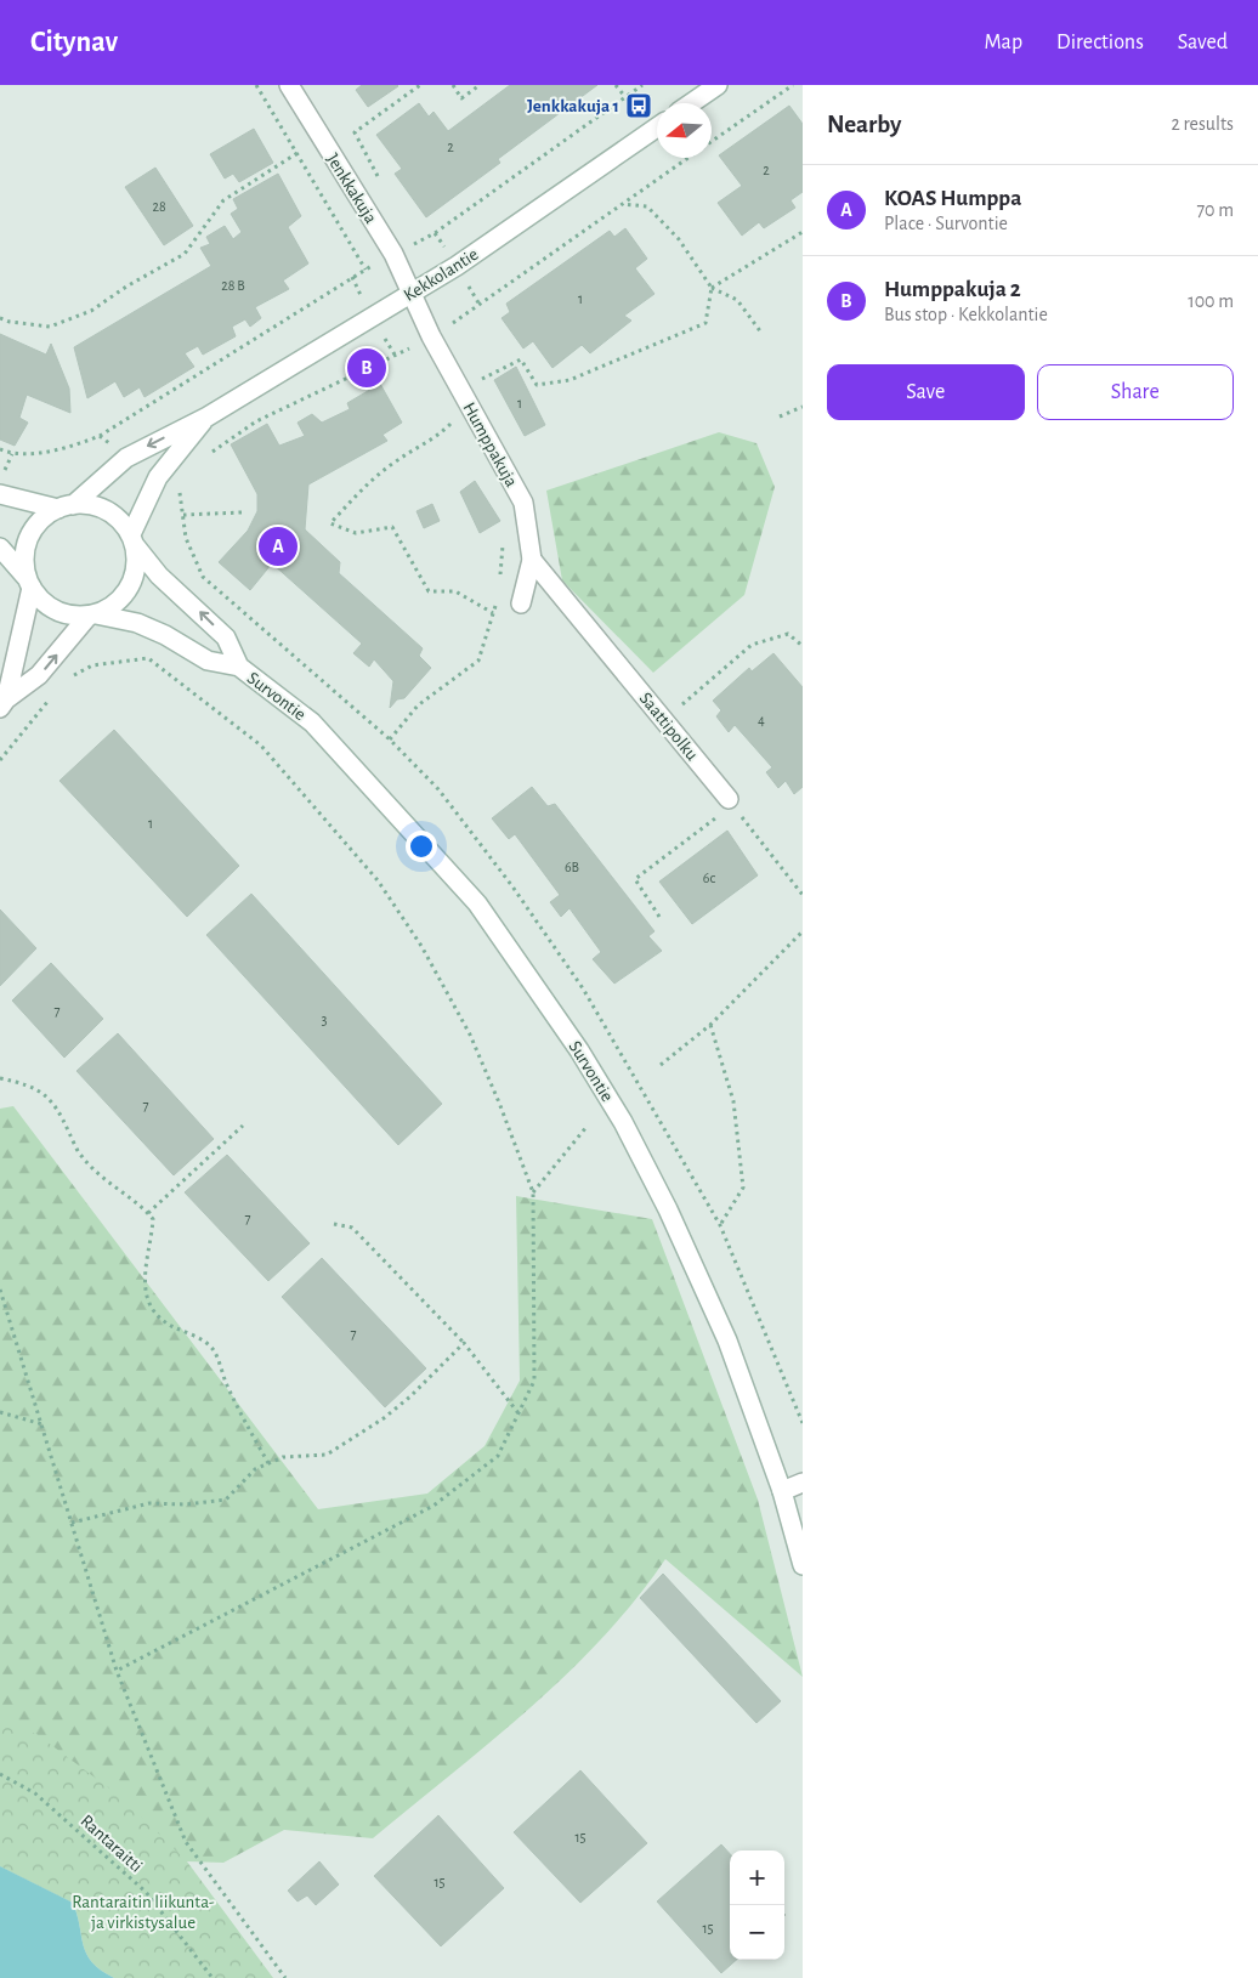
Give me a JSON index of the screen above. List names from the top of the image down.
{
  "streets": {
    "main road": [
      "Jenkkakuja",
      "Kekkolantie",
      "Humppakuja",
      "Survontie",
      "Saattipolku"
    ],
    "path": ["Rantaraitti"]
  },
  "crossings": [
    ["Jenkkakuja", "Kekkolantie"],
    ["Jenkkakuja", "Humppakuja"],
    ["Kekkolantie", "Humppakuja"],
    ["Kekkolantie", "Survontie"],
    ["Humppakuja", "Saattipolku"]
  ],
  "parks": ["Rantaraitin liikunta- ja virkistysalue"],
  "places": {
    "bus stop": ["Jenkkakuja 1"]
  },
  "house_numbers": [
    "2",
    "2",
    "28",
    "28 B",
    "1",
    "1",
    "4",
    "1",
    "6B",
    "6c",
    "7",
    "3",
    "7",
    "7",
    "7",
    "15",
    "15",
    "15"
  ],
  "north": "left",
  "page": {
    "header": "Citynav",
    "nav": ["Map", "Directions", "Saved"],
    "heading": ["Nearby", "2 results"],
    "list": [
      {
        "mark": "A",
        "name": "KOAS Humppa",
        "note": "Place · Survontie",
        "value": "70 m"
      },
      {
        "mark": "B",
        "name": "Humppakuja 2",
        "note": "Bus stop · Kekkolantie",
        "value": "100 m"
      }
    ],
    "pins": ["B", "A"],
    "buttons": ["Save", "Share"],
    "map_buttons": ["+", "−"]
  }
}
